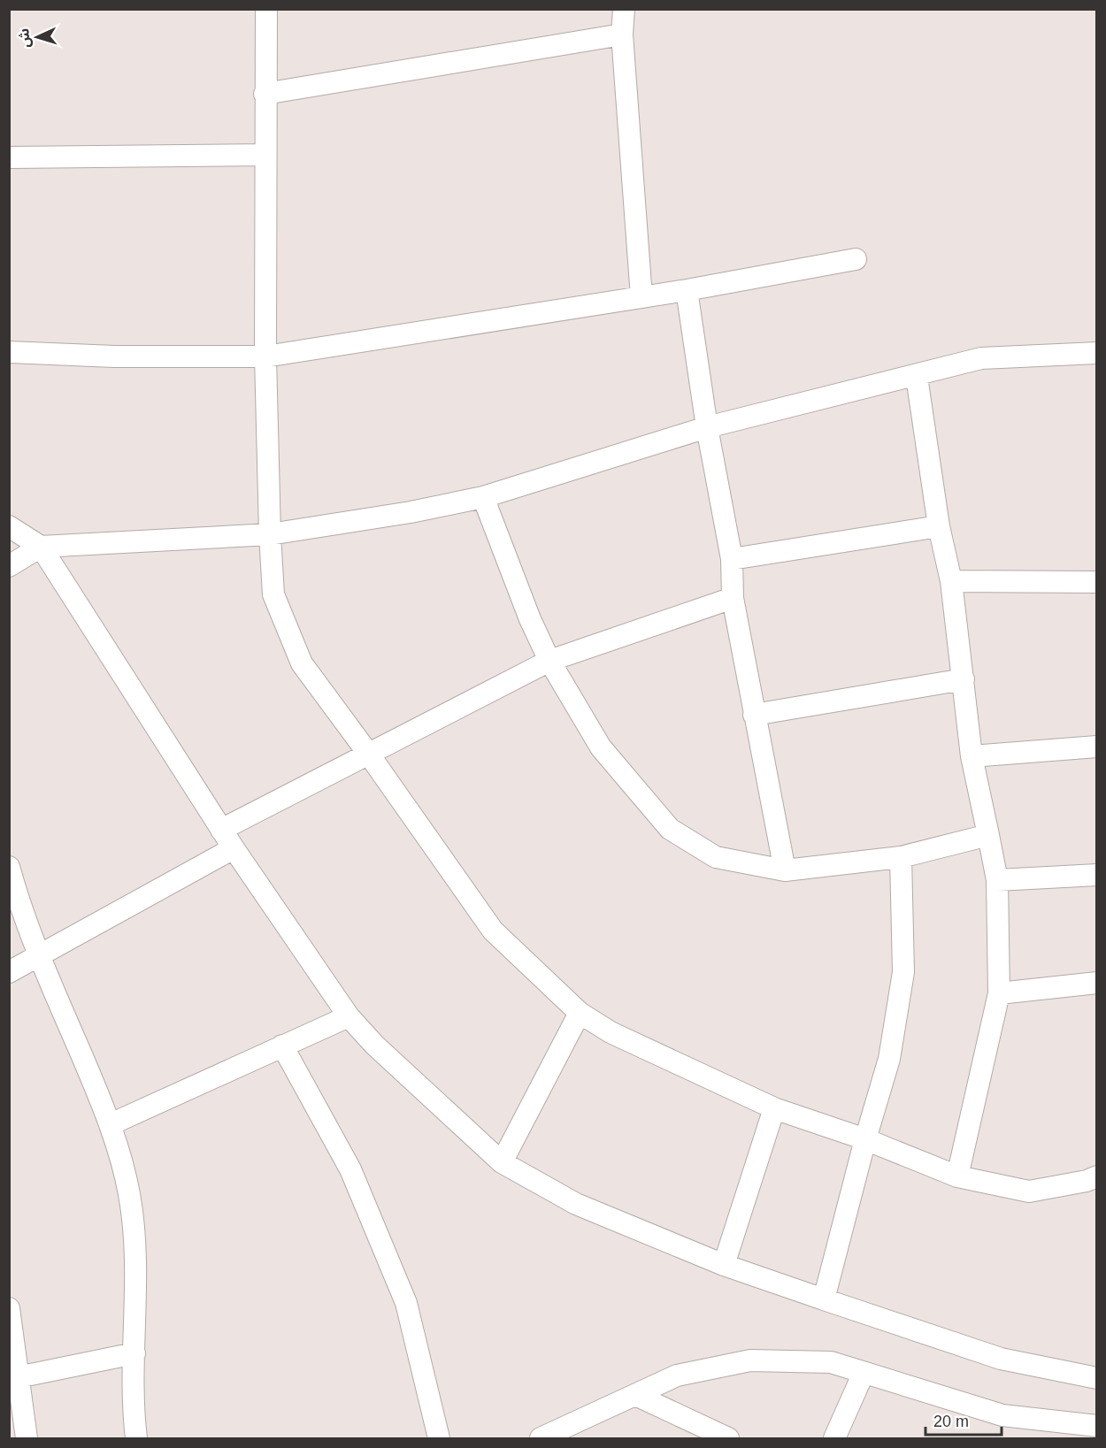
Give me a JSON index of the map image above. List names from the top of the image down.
{
  "scale_bar": "20 m",
  "north": "left"
}
